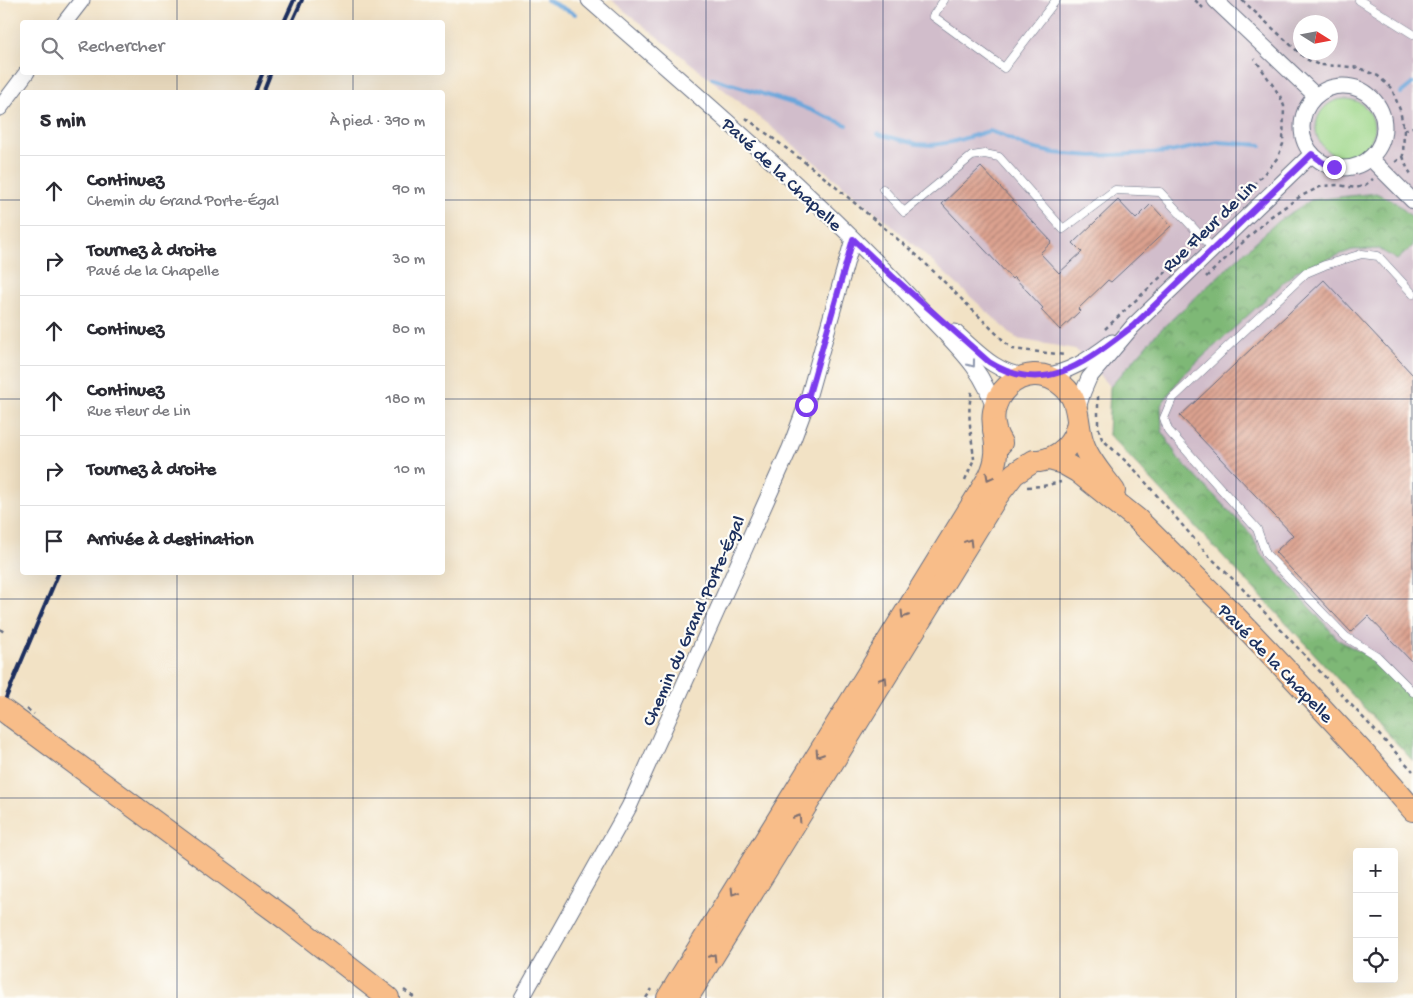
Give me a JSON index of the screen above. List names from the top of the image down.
{
  "streets": {
    "main road": ["Pavé de la Chapelle"],
    "street": ["Rue Fleur de Lin", "Chemin du Grand Porte-Égal"]
  },
  "crossings": [
    ["Pavé de la Chapelle", "Rue Fleur de Lin"],
    ["Pavé de la Chapelle", "Chemin du Grand Porte-Égal"]
  ],
  "north": "right",
  "page": {
    "search": "Rechercher",
    "heading": ["5 min", "À pied · 390 m"],
    "list": [
      ["Continuez", "Chemin du Grand Porte-Égal", "90 m"],
      ["Tournez à droite", "Pavé de la Chapelle", "30 m"],
      ["Continuez", "80 m"],
      ["Continuez", "Rue Fleur de Lin", "180 m"],
      ["Tournez à droite", "10 m"],
      "Arrivée à destination"
    ],
    "map_buttons": ["+", "−"]
  }
}
